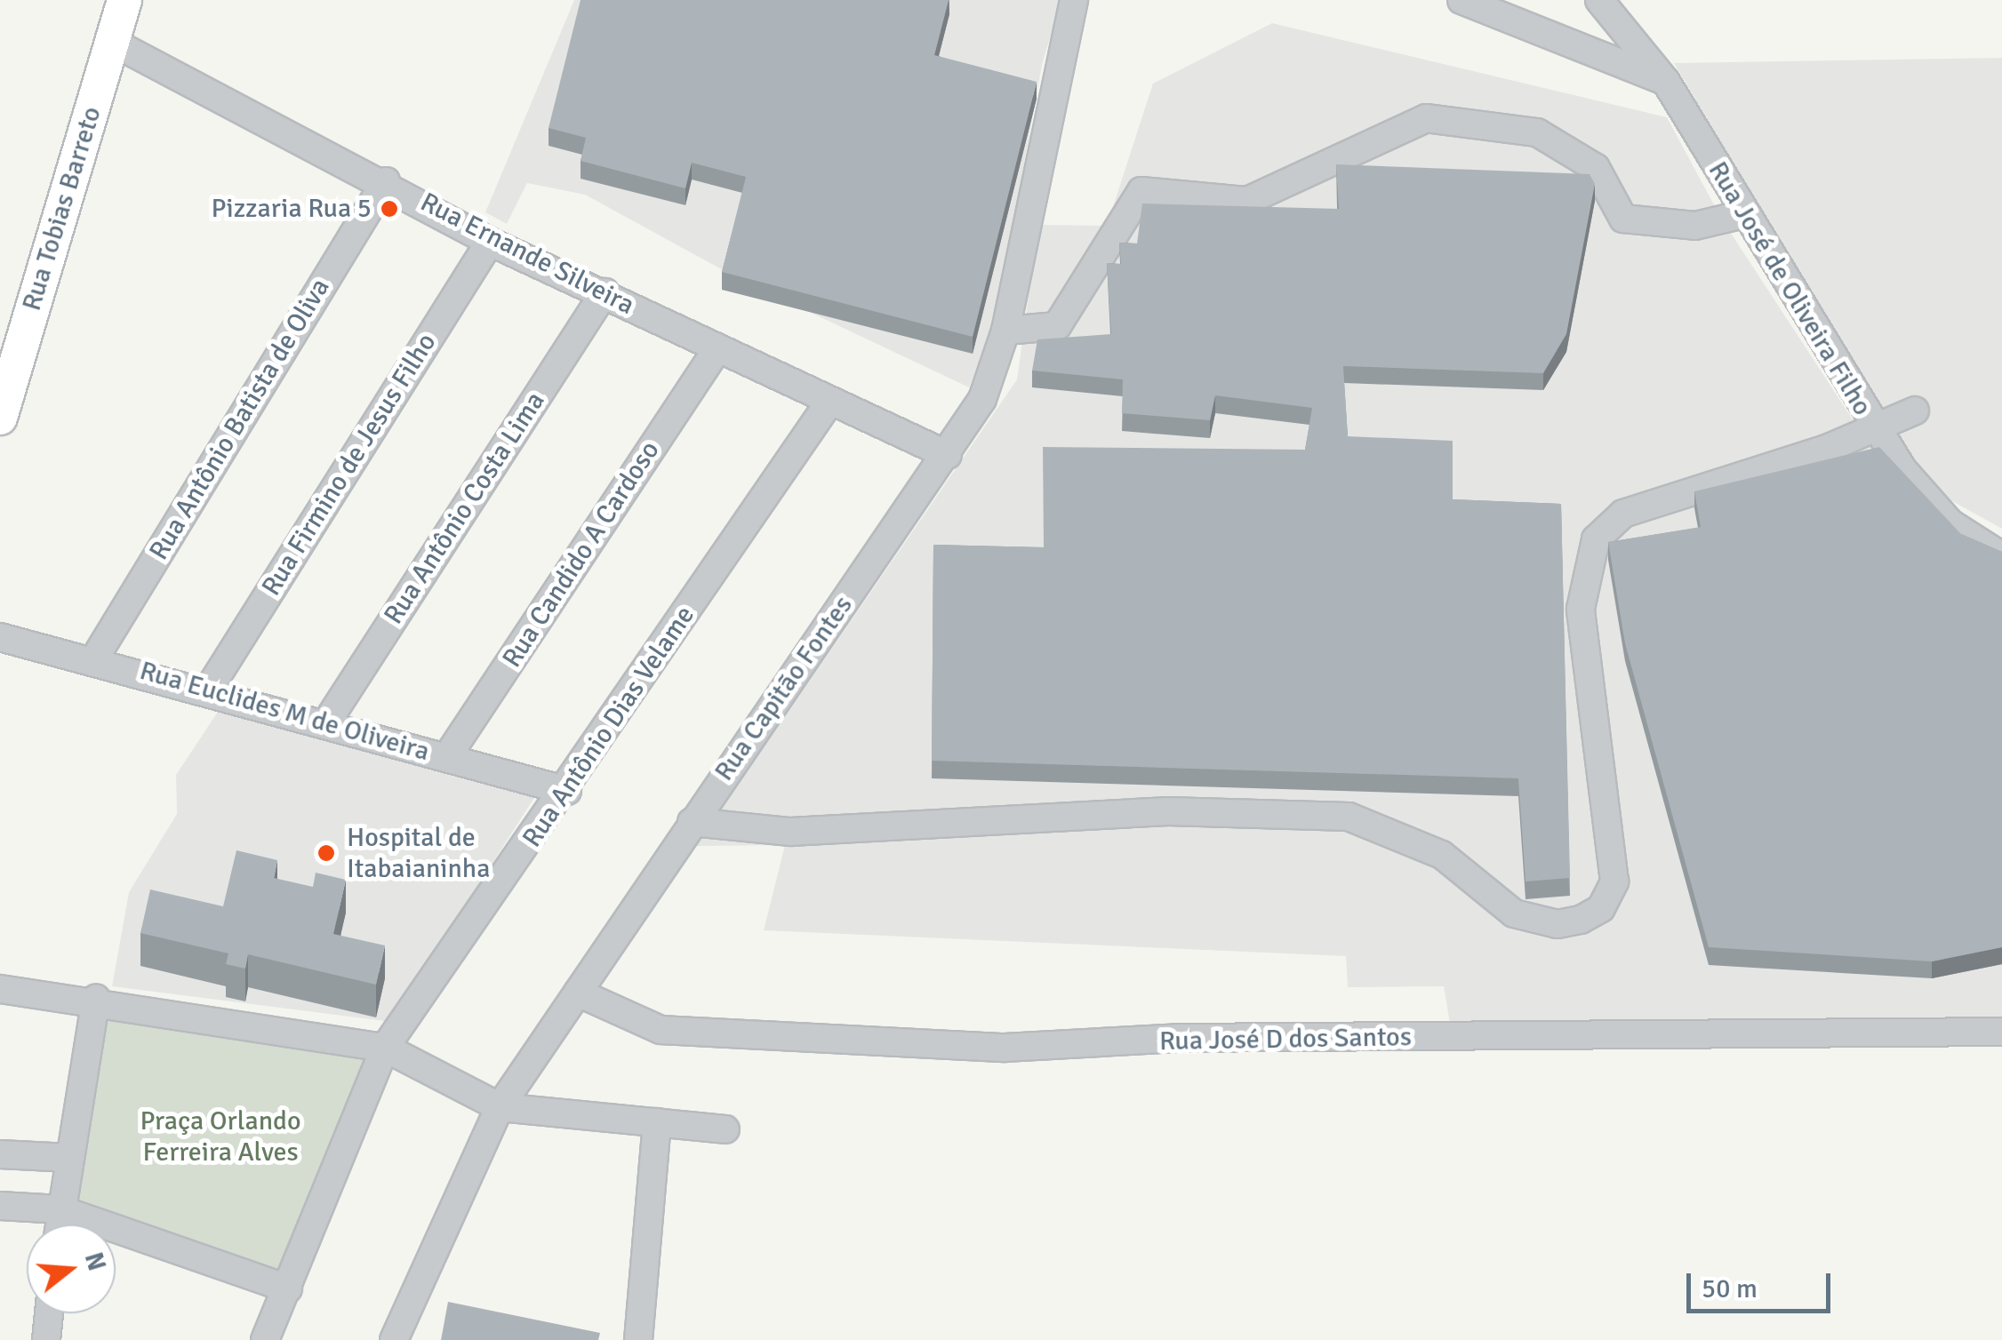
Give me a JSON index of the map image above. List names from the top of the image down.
{
  "streets": {
    "main road": ["Rua Tobias Barreto"],
    "street": [
      "Rua Ernande Silveira",
      "Rua José de Oliveira Filho",
      "Rua Antônio Batista de Oliva",
      "Rua Firmino de Jesus Filho",
      "Rua Antônio Costa Lima",
      "Rua Candido A Cardoso",
      "Rua Capitão Fontes",
      "Rua Euclides M de Oliveira",
      "Rua Antônio Dias Velame",
      "Rua José D dos Santos"
    ]
  },
  "crossings": [
    ["Rua Tobias Barreto", "Rua Ernande Silveira"],
    ["Rua Ernande Silveira", "Rua Antônio Batista de Oliva"],
    ["Rua Ernande Silveira", "Rua Firmino de Jesus Filho"],
    ["Rua Ernande Silveira", "Rua Antônio Costa Lima"],
    ["Rua Ernande Silveira", "Rua Candido A Cardoso"],
    ["Rua Ernande Silveira", "Rua Capitão Fontes"],
    ["Rua Ernande Silveira", "Rua Antônio Dias Velame"],
    ["Rua Antônio Batista de Oliva", "Rua Euclides M de Oliveira"],
    ["Rua Firmino de Jesus Filho", "Rua Euclides M de Oliveira"],
    ["Rua Antônio Costa Lima", "Rua Euclides M de Oliveira"],
    ["Rua Candido A Cardoso", "Rua Euclides M de Oliveira"],
    ["Rua Capitão Fontes", "Rua José D dos Santos"],
    ["Rua Euclides M de Oliveira", "Rua Antônio Dias Velame"]
  ],
  "parks": ["Praça Orlando Ferreira Alves"],
  "places": ["Pizzaria Rua 5", "Hospital de Itabaianinha"],
  "scale_bar": "50 m",
  "north": "right"
}
